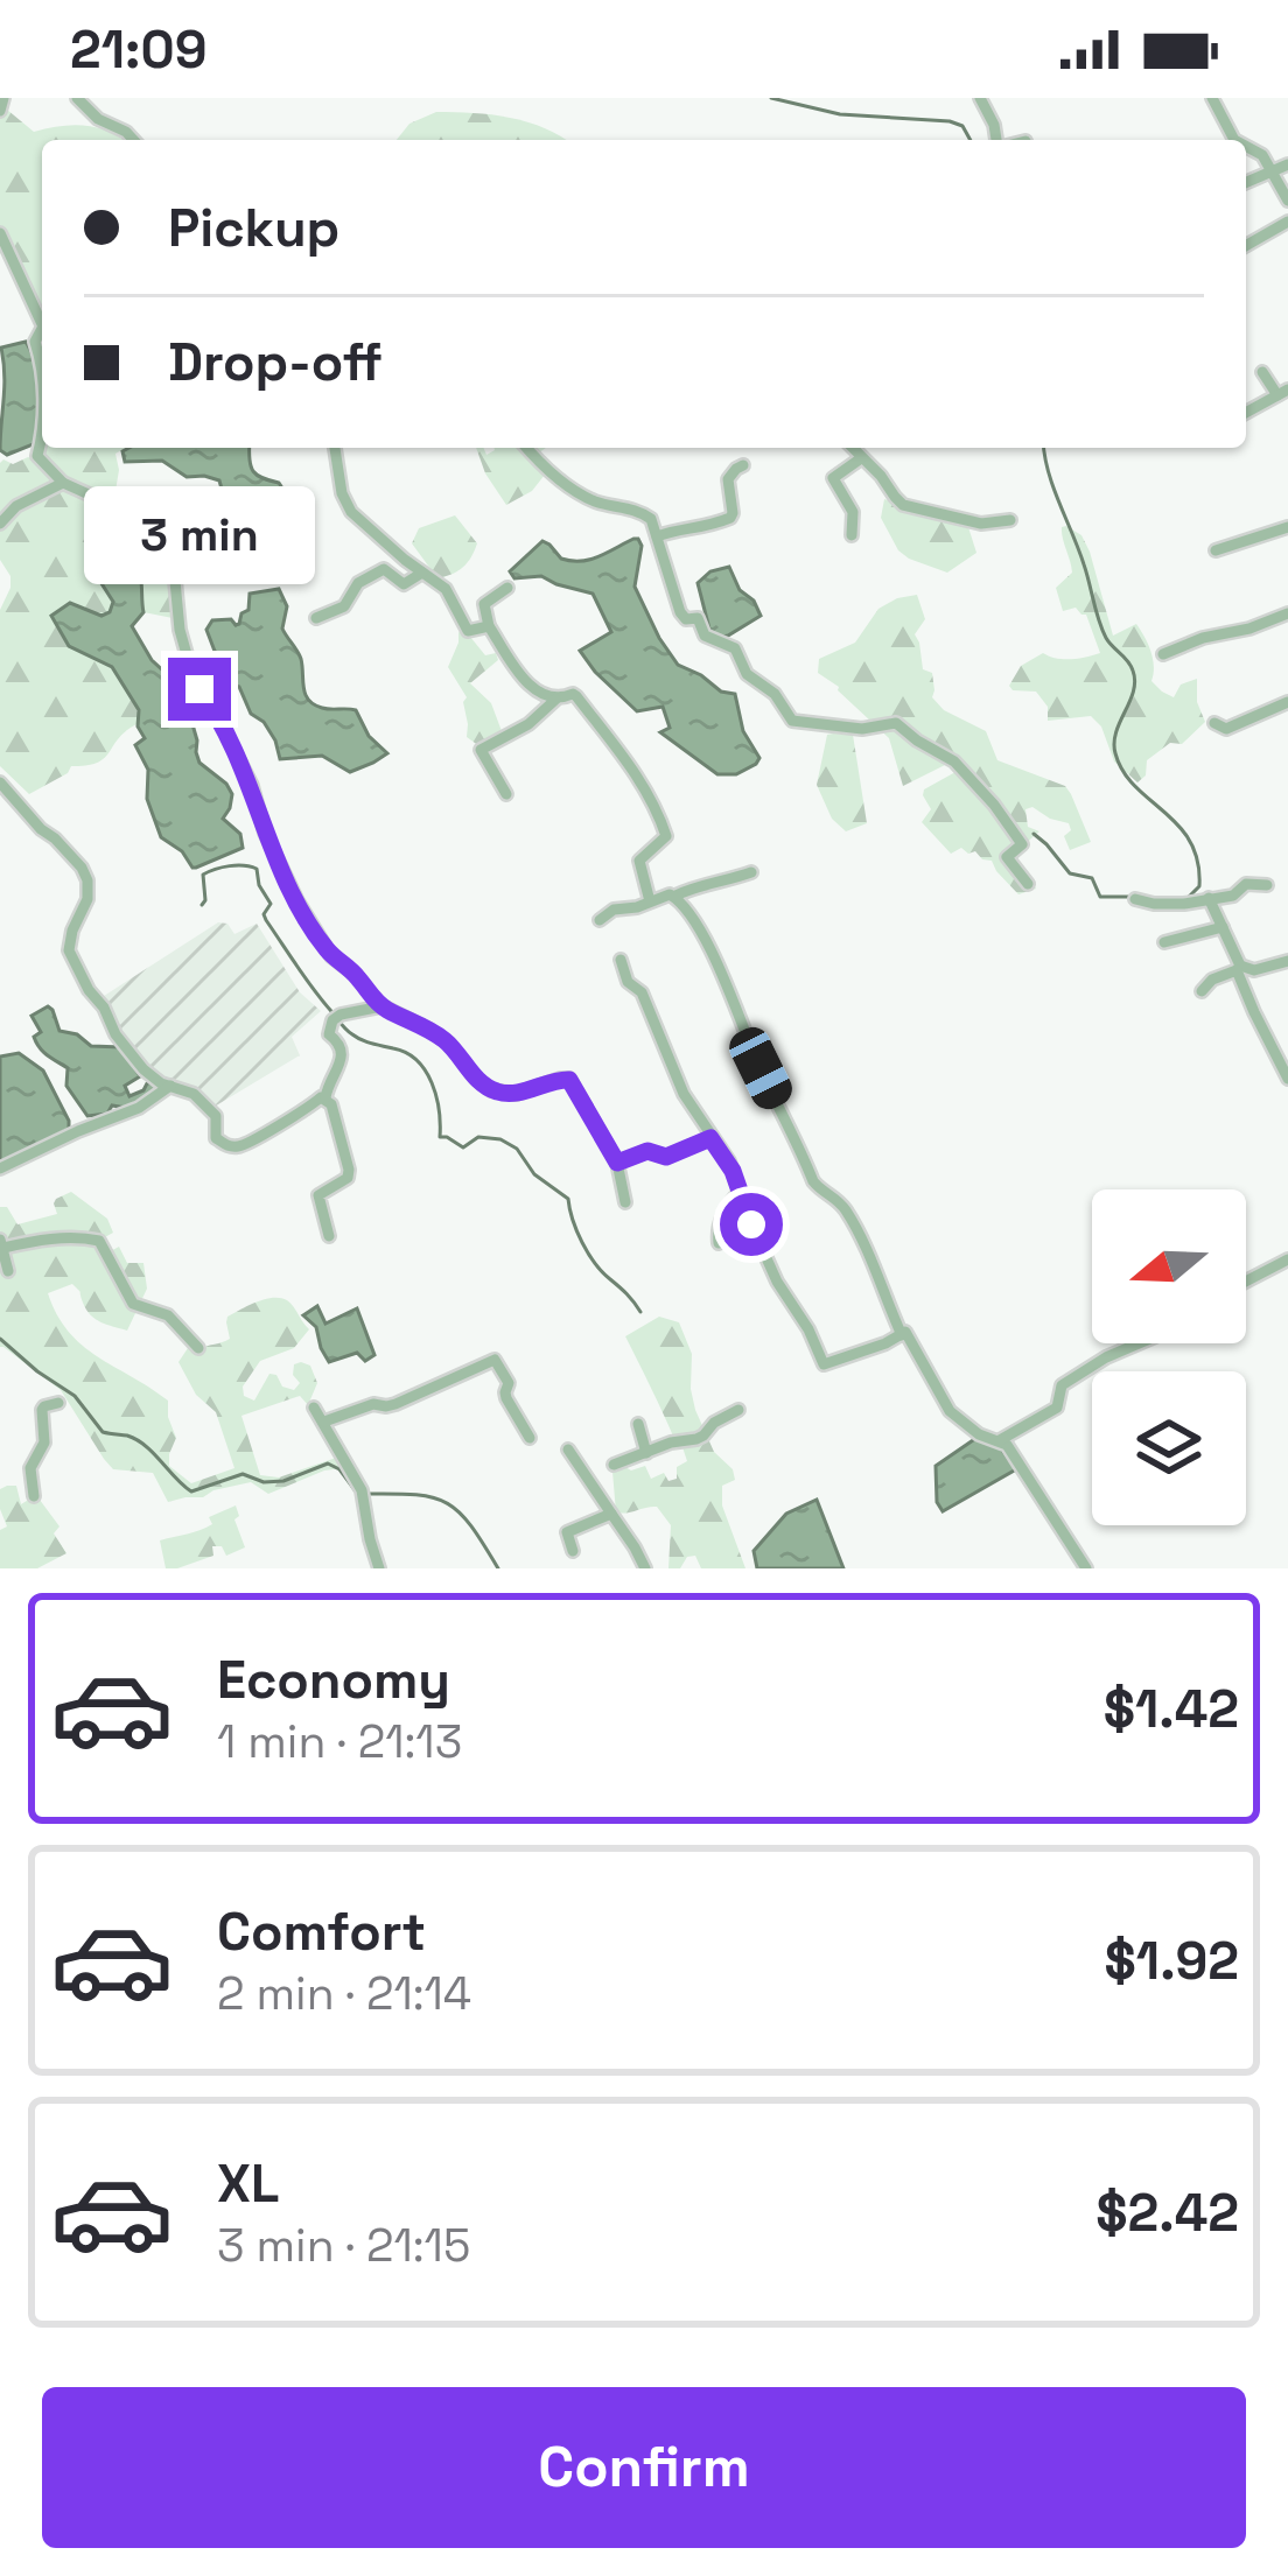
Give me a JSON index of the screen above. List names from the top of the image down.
{
  "north": "left",
  "page": {
    "status": "21:09",
    "banner": ["Pickup", "Drop-off"],
    "bubble": "3 min",
    "list": [
      {
        "name": "Economy",
        "note": "1 min · 21:13",
        "value": "$1.42"
      },
      {
        "name": "Comfort",
        "note": "2 min · 21:14",
        "value": "$1.92"
      },
      {
        "name": "XL",
        "note": "3 min · 21:15",
        "value": "$2.42"
      }
    ],
    "buttons": "Confirm"
  }
}
